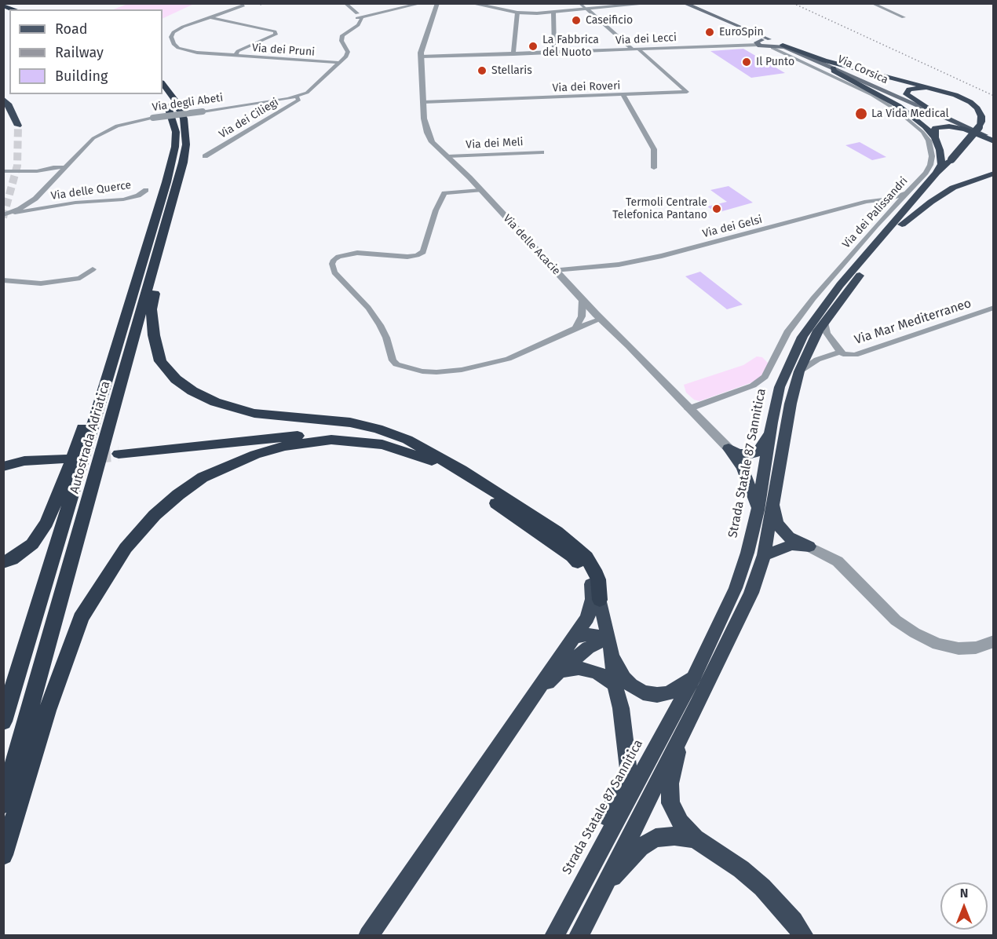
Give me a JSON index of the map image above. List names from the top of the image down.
{
  "streets": {
    "highway": ["Autostrada Adriatica", "Strada Statale 87 Sannitica"],
    "main road": ["Via Corsica"],
    "street": [
      "Via dei Lecci",
      "Via dei Pruni",
      "Via dei Roveri",
      "Via degli Abeti",
      "Via dei Ciliegi",
      "Via dei Meli",
      "Via delle Querce",
      "Via dei Palissandri",
      "Via dei Gelsi",
      "Via delle Acacie",
      "Via Mar Mediterraneo"
    ]
  },
  "crossings": [
    ["Via dei Lecci", "Via Corsica"],
    ["Via dei Lecci", "Via dei Roveri"],
    ["Via dei Lecci", "Via delle Acacie"],
    ["Via dei Pruni", "Via degli Abeti"],
    ["Via Corsica", "Via dei Palissandri"],
    ["Via dei Roveri", "Via delle Acacie"],
    ["Via degli Abeti", "Via dei Ciliegi"],
    ["Via degli Abeti", "Via delle Querce"],
    ["Via dei Meli", "Via delle Acacie"],
    ["Via dei Palissandri", "Via dei Gelsi"],
    ["Via dei Palissandri", "Via delle Acacie"],
    ["Via dei Gelsi", "Via delle Acacie"]
  ],
  "places": [
    "Caseificio",
    "EuroSpin",
    "La Fabbrica del Nuoto",
    "Il Punto",
    "Stellaris",
    "La Vida Medical",
    "Termoli Centrale Telefonica Pantano"
  ],
  "legend": ["Road", "Railway", "Building"],
  "north": "top"
}
